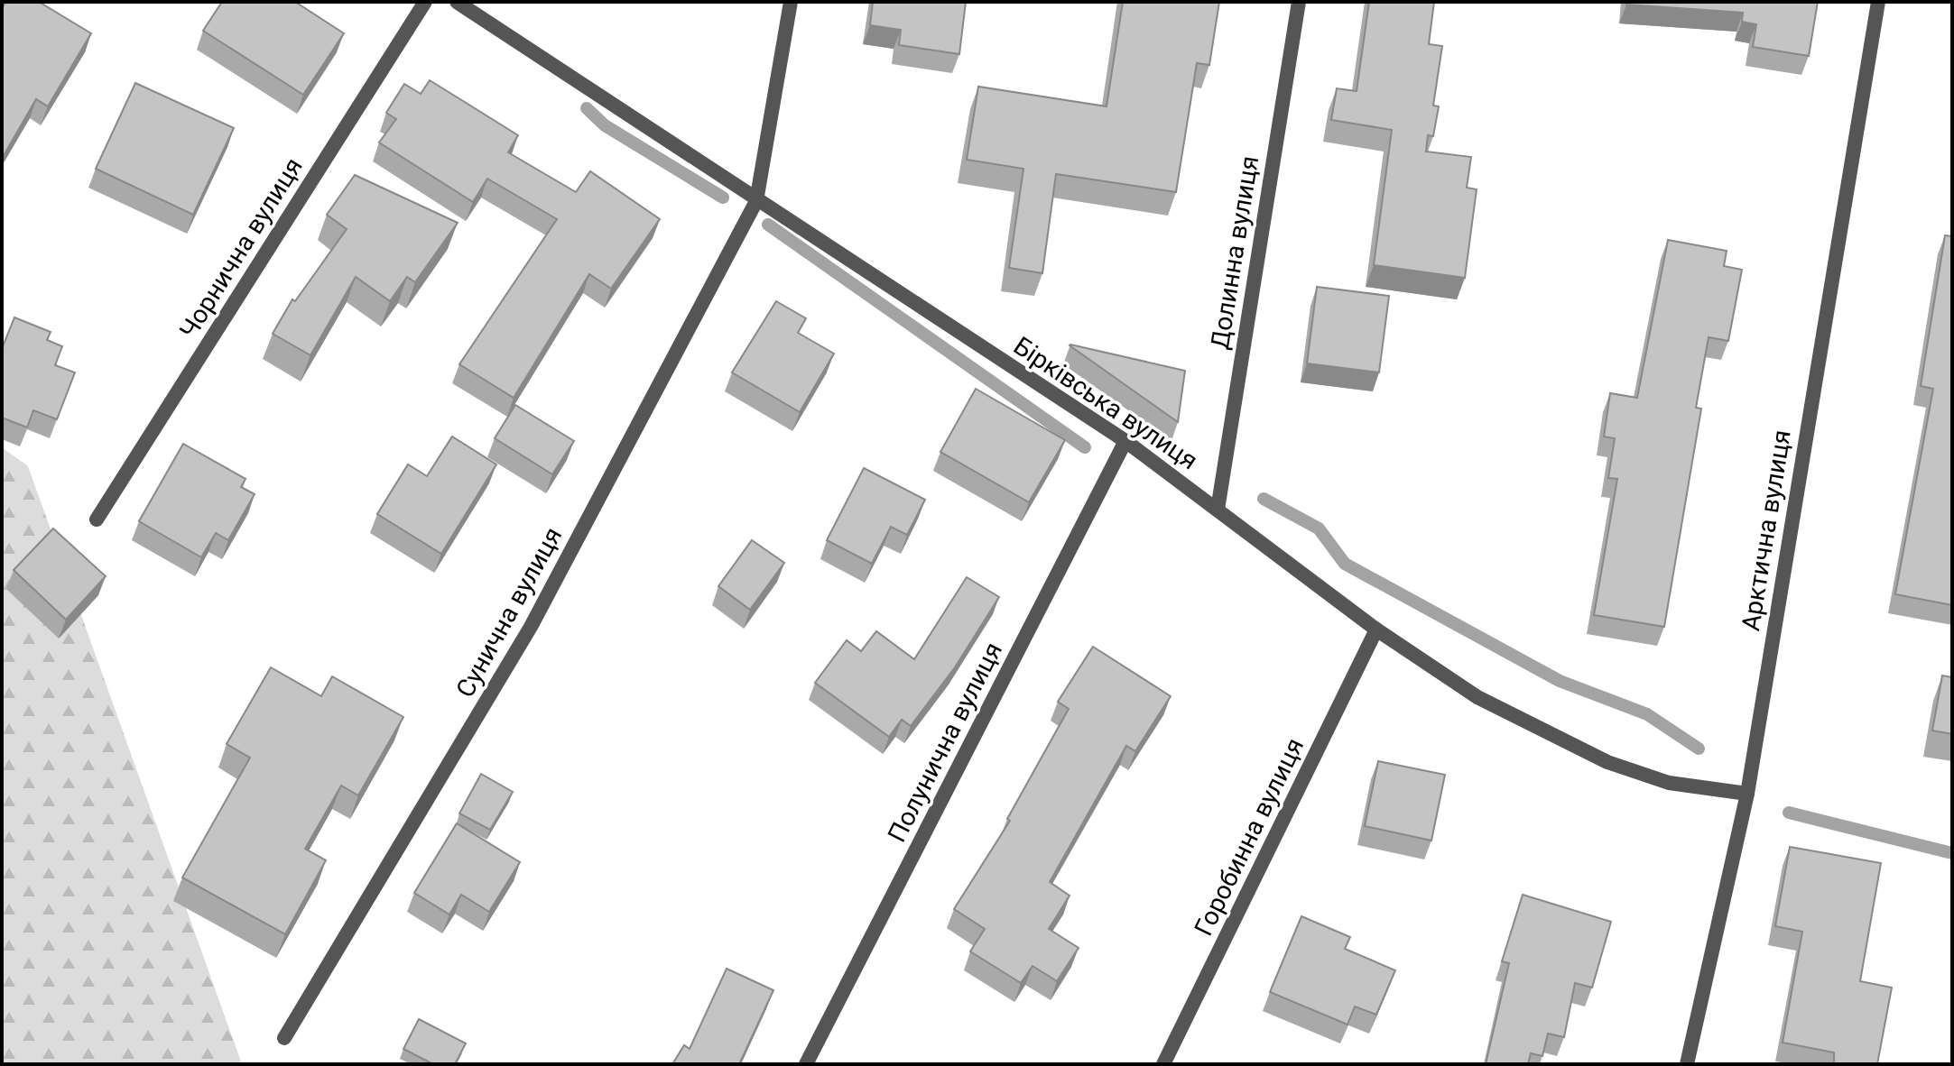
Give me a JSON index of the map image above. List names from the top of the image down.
{
  "streets": {
    "street": [
      "Чорнична вулиця",
      "Долинна вулиця",
      "Бірківська вулиця",
      "Арктична вулиця",
      "Сунична вулиця",
      "Полунична вулиця",
      "Горобинна вулиця"
    ]
  },
  "crossings": [
    ["Долинна вулиця", "Бірківська вулиця"],
    ["Бірківська вулиця", "Арктична вулиця"],
    ["Бірківська вулиця", "Сунична вулиця"],
    ["Бірківська вулиця", "Полунична вулиця"],
    ["Бірківська вулиця", "Горобинна вулиця"]
  ]
}
